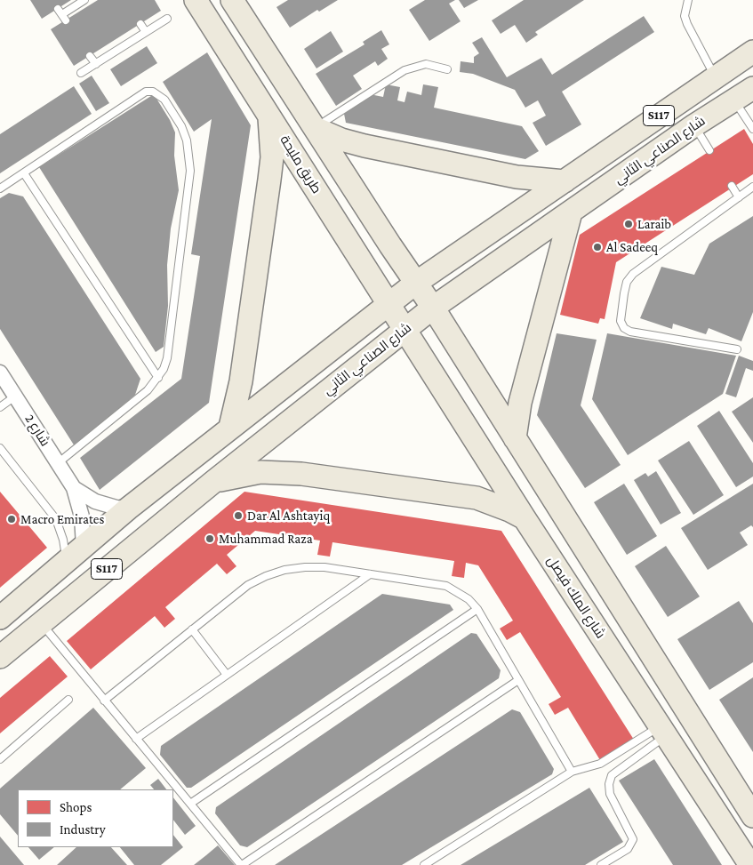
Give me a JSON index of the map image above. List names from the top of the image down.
{
  "streets": {
    "main road": [
      "S117",
      "شارع الصناعي الثاني",
      "طريق مليحة",
      "شارع الملك فيصل"
    ],
    "street": ["شارع 2"]
  },
  "crossings": [
    ["S117", "طريق مليحة"],
    ["S117", "شارع 2"],
    ["شارع الصناعي الثاني", "طريق مليحة"],
    ["شارع الصناعي الثاني", "شارع الملك فيصل"],
    ["طريق مليحة", "شارع الملك فيصل"]
  ],
  "places": [
    "Laraib",
    "Al Sadeeq",
    "Dar Al Ashtayiq",
    "Macro Emirates",
    "Muhammad Raza"
  ],
  "legend": ["Shops", "Industry"]
}
